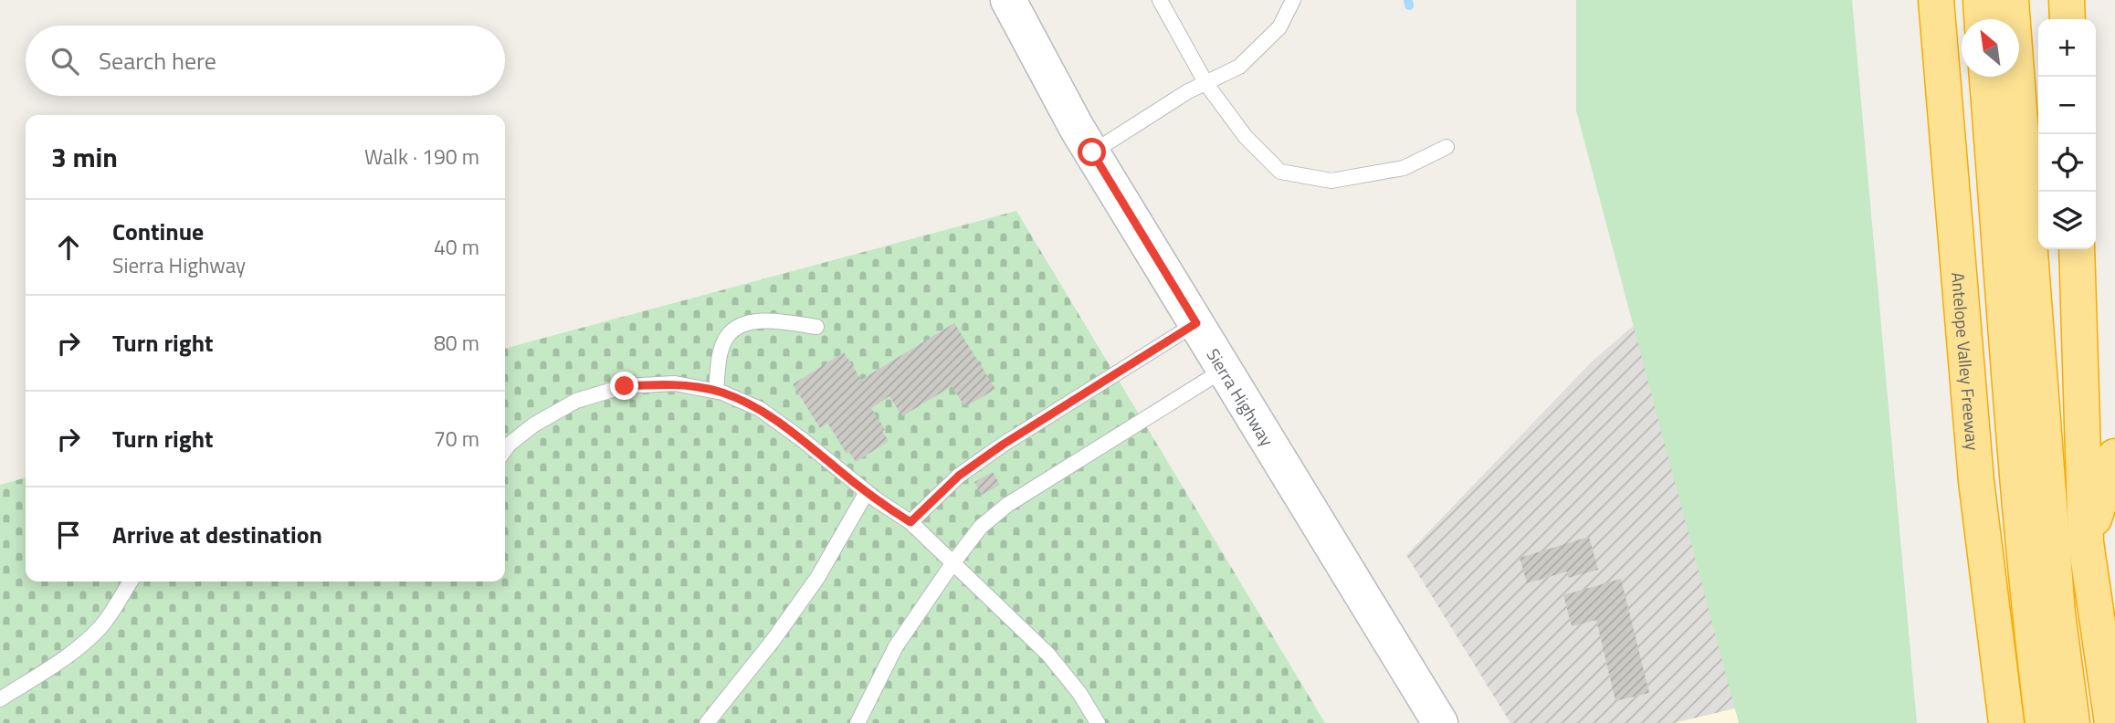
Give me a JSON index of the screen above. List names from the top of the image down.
{
  "streets": {
    "highway": ["Antelope Valley Freeway"],
    "main road": ["Sierra Highway"]
  },
  "north": "top left",
  "page": {
    "map_buttons": ["+", "−"],
    "search": "Search here",
    "heading": ["3 min", "Walk · 190 m"],
    "list": [
      ["Continue", "Sierra Highway", "40 m"],
      ["Turn right", "80 m"],
      ["Turn right", "70 m"],
      "Arrive at destination"
    ]
  }
}
